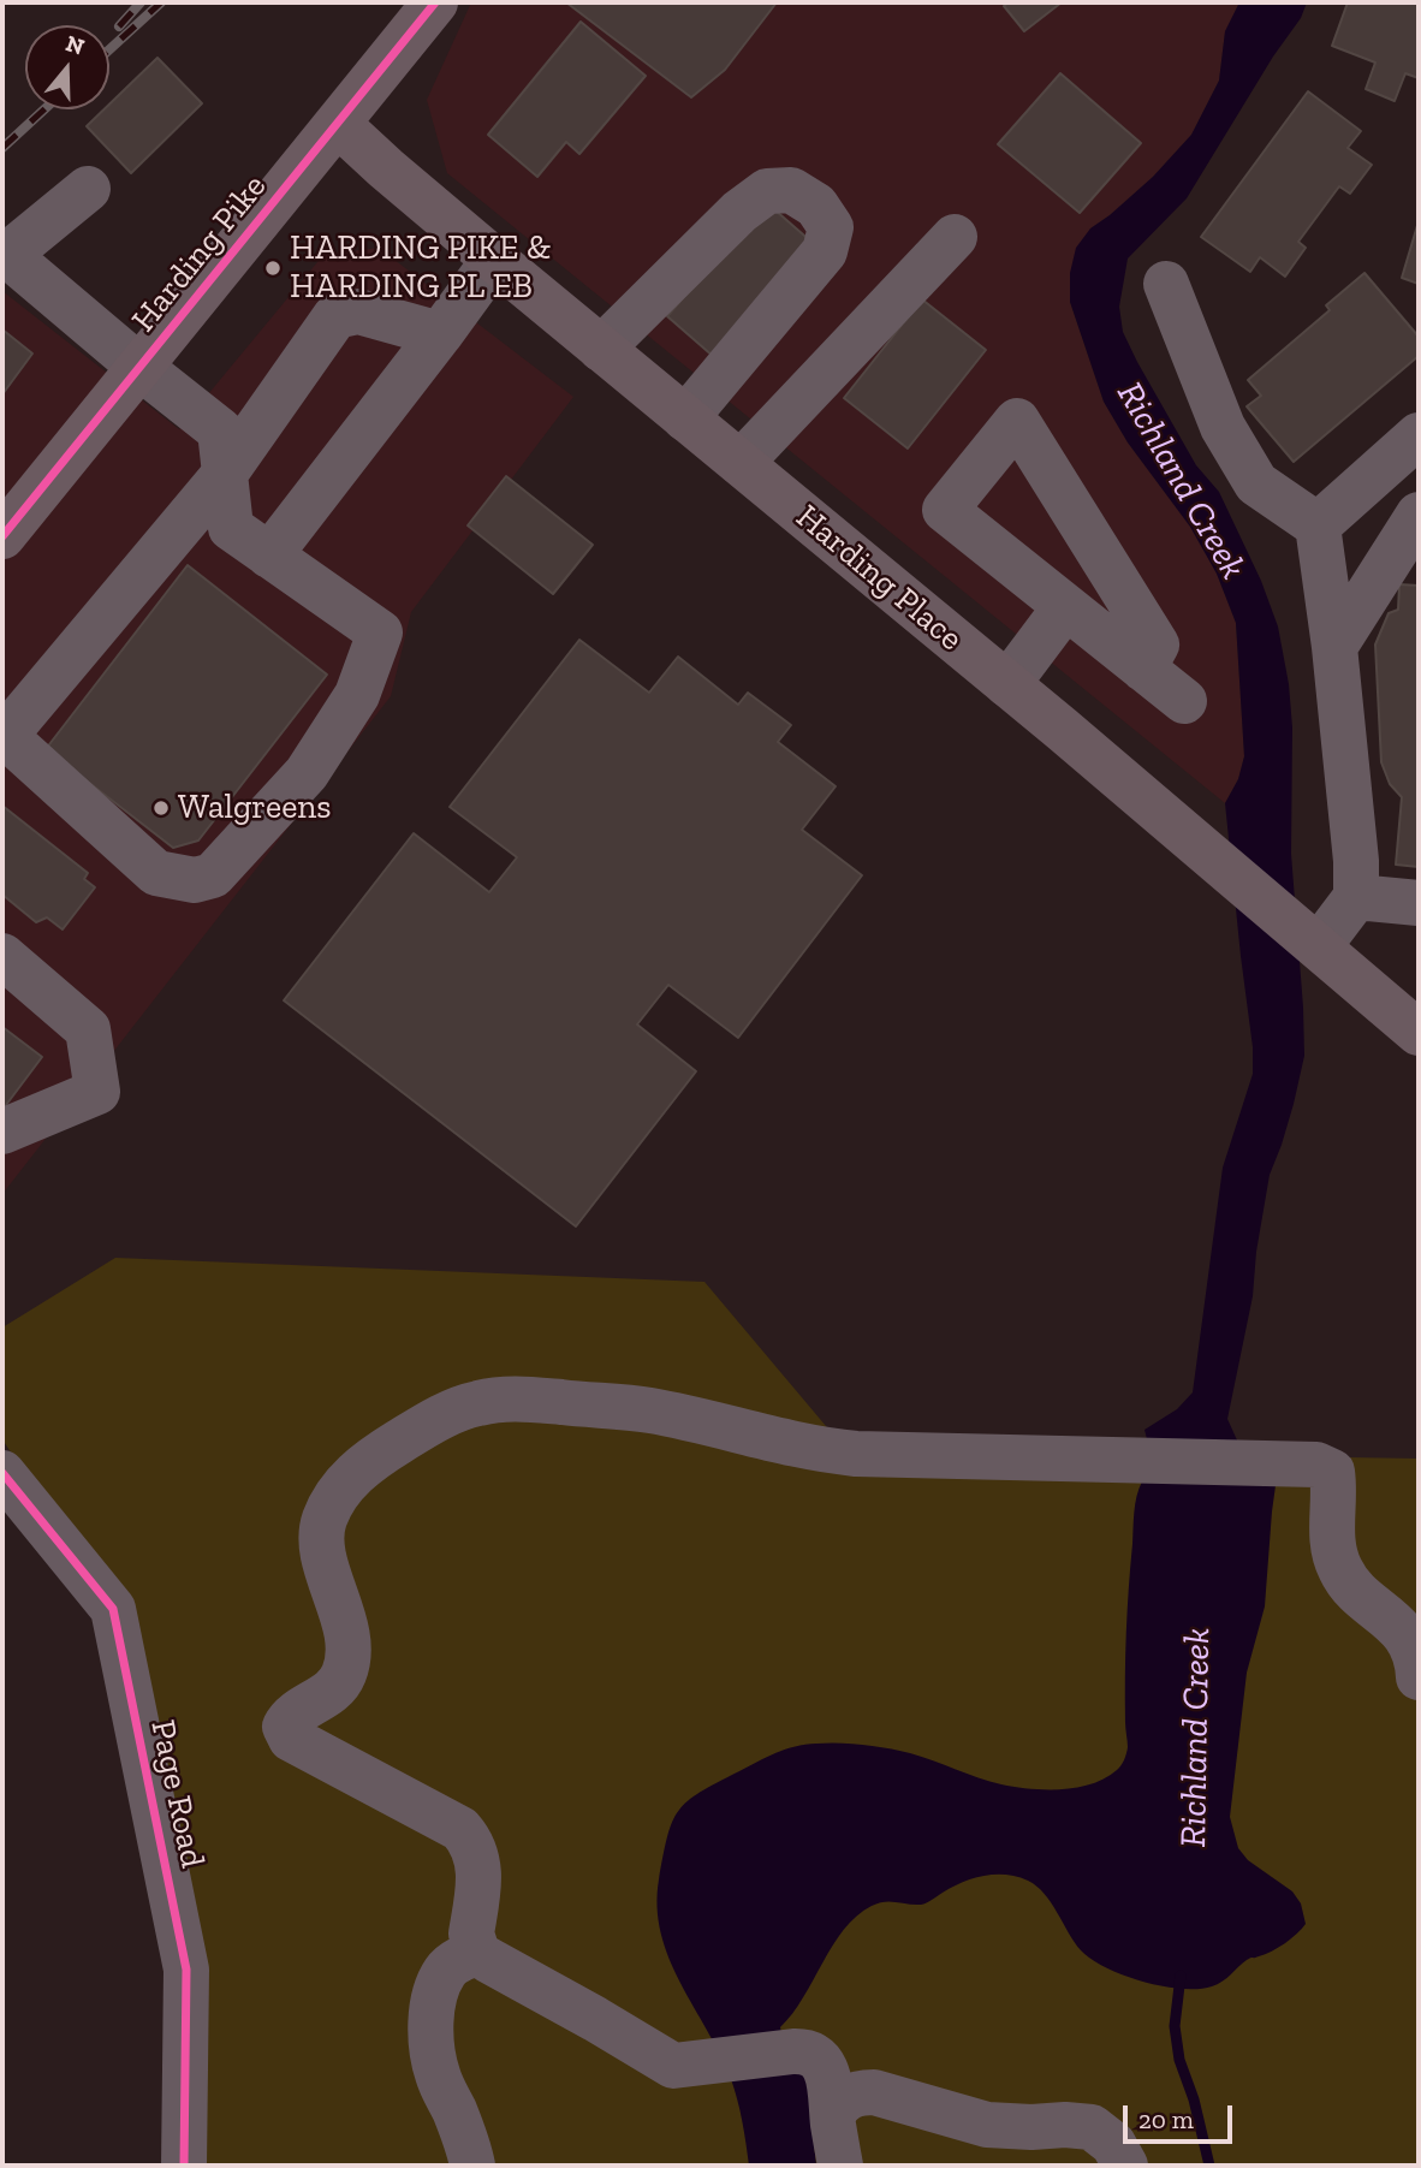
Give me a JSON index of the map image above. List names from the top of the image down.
{
  "streets": {
    "main road": ["Harding Pike", "Harding Place"],
    "street": ["Page Road"]
  },
  "crossings": [
    ["Harding Pike", "Harding Place"]
  ],
  "water": ["Richland Creek"],
  "places": ["HARDING PIKE & HARDING PL EB", "Walgreens"],
  "scale_bar": "20 m",
  "north": "top"
}
